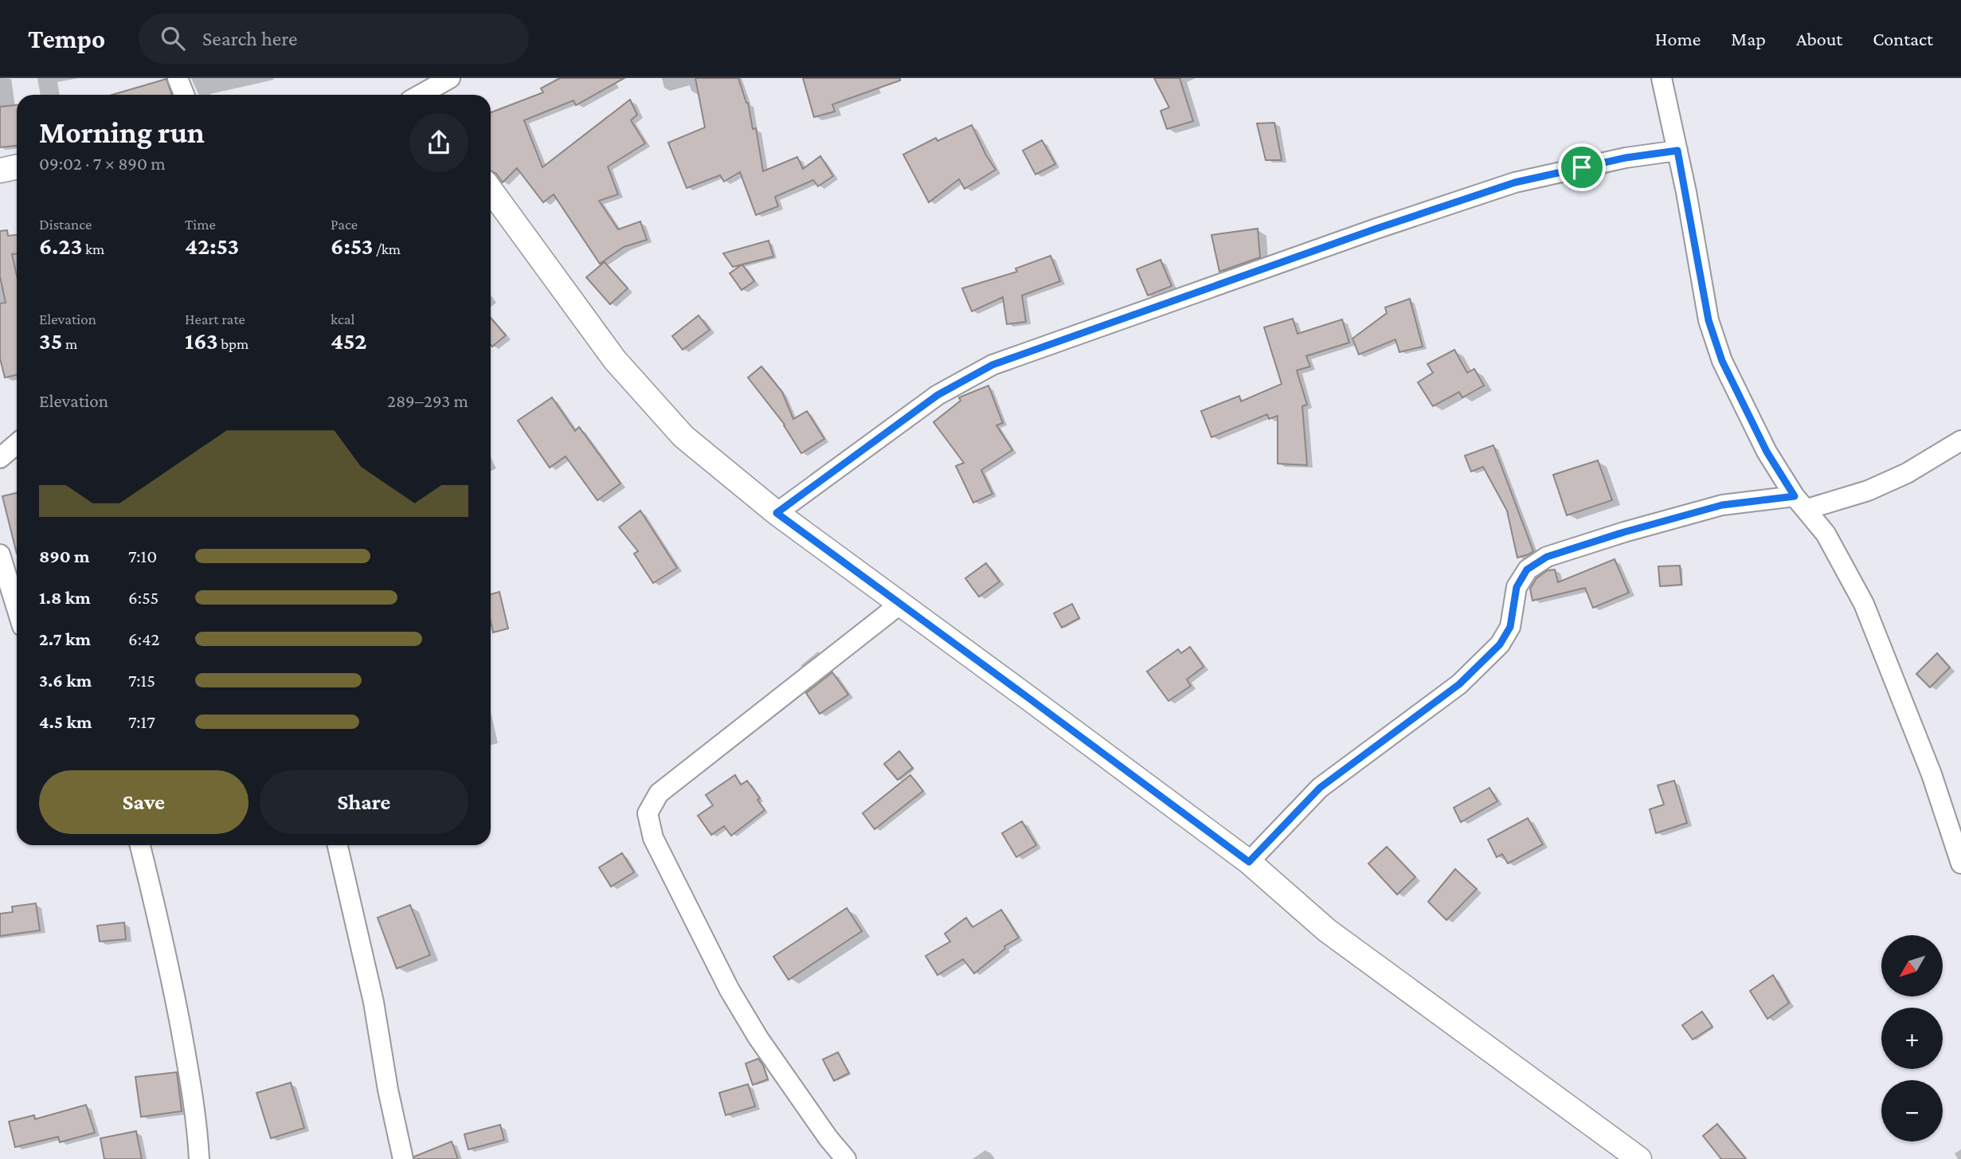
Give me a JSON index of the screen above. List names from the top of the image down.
{
  "north": "bottom left",
  "page": {
    "header": "Tempo",
    "search": "Search here",
    "nav": [
      "Home",
      "Map",
      "About",
      "Contact"
    ],
    "heading": ["Morning run", "09:02 · 7 × 890 m"],
    "stats": [
      ["Distance", "6.23 km"],
      ["Time", "42:53"],
      ["Pace", "6:53 /km"],
      ["Elevation", "35 m"],
      ["Heart rate", "163 bpm"],
      ["kcal", "452"]
    ],
    "chart": ["Elevation", "289–293 m"],
    "list": [
      {
        "name": "890 m",
        "note": "7:10"
      },
      {
        "name": "1.8 km",
        "note": "6:55"
      },
      {
        "name": "2.7 km",
        "note": "6:42"
      },
      {
        "name": "3.6 km",
        "note": "7:15"
      },
      {
        "name": "4.5 km",
        "note": "7:17"
      }
    ],
    "buttons": ["Save", "Share"],
    "map_buttons": ["+", "−"]
  }
}
